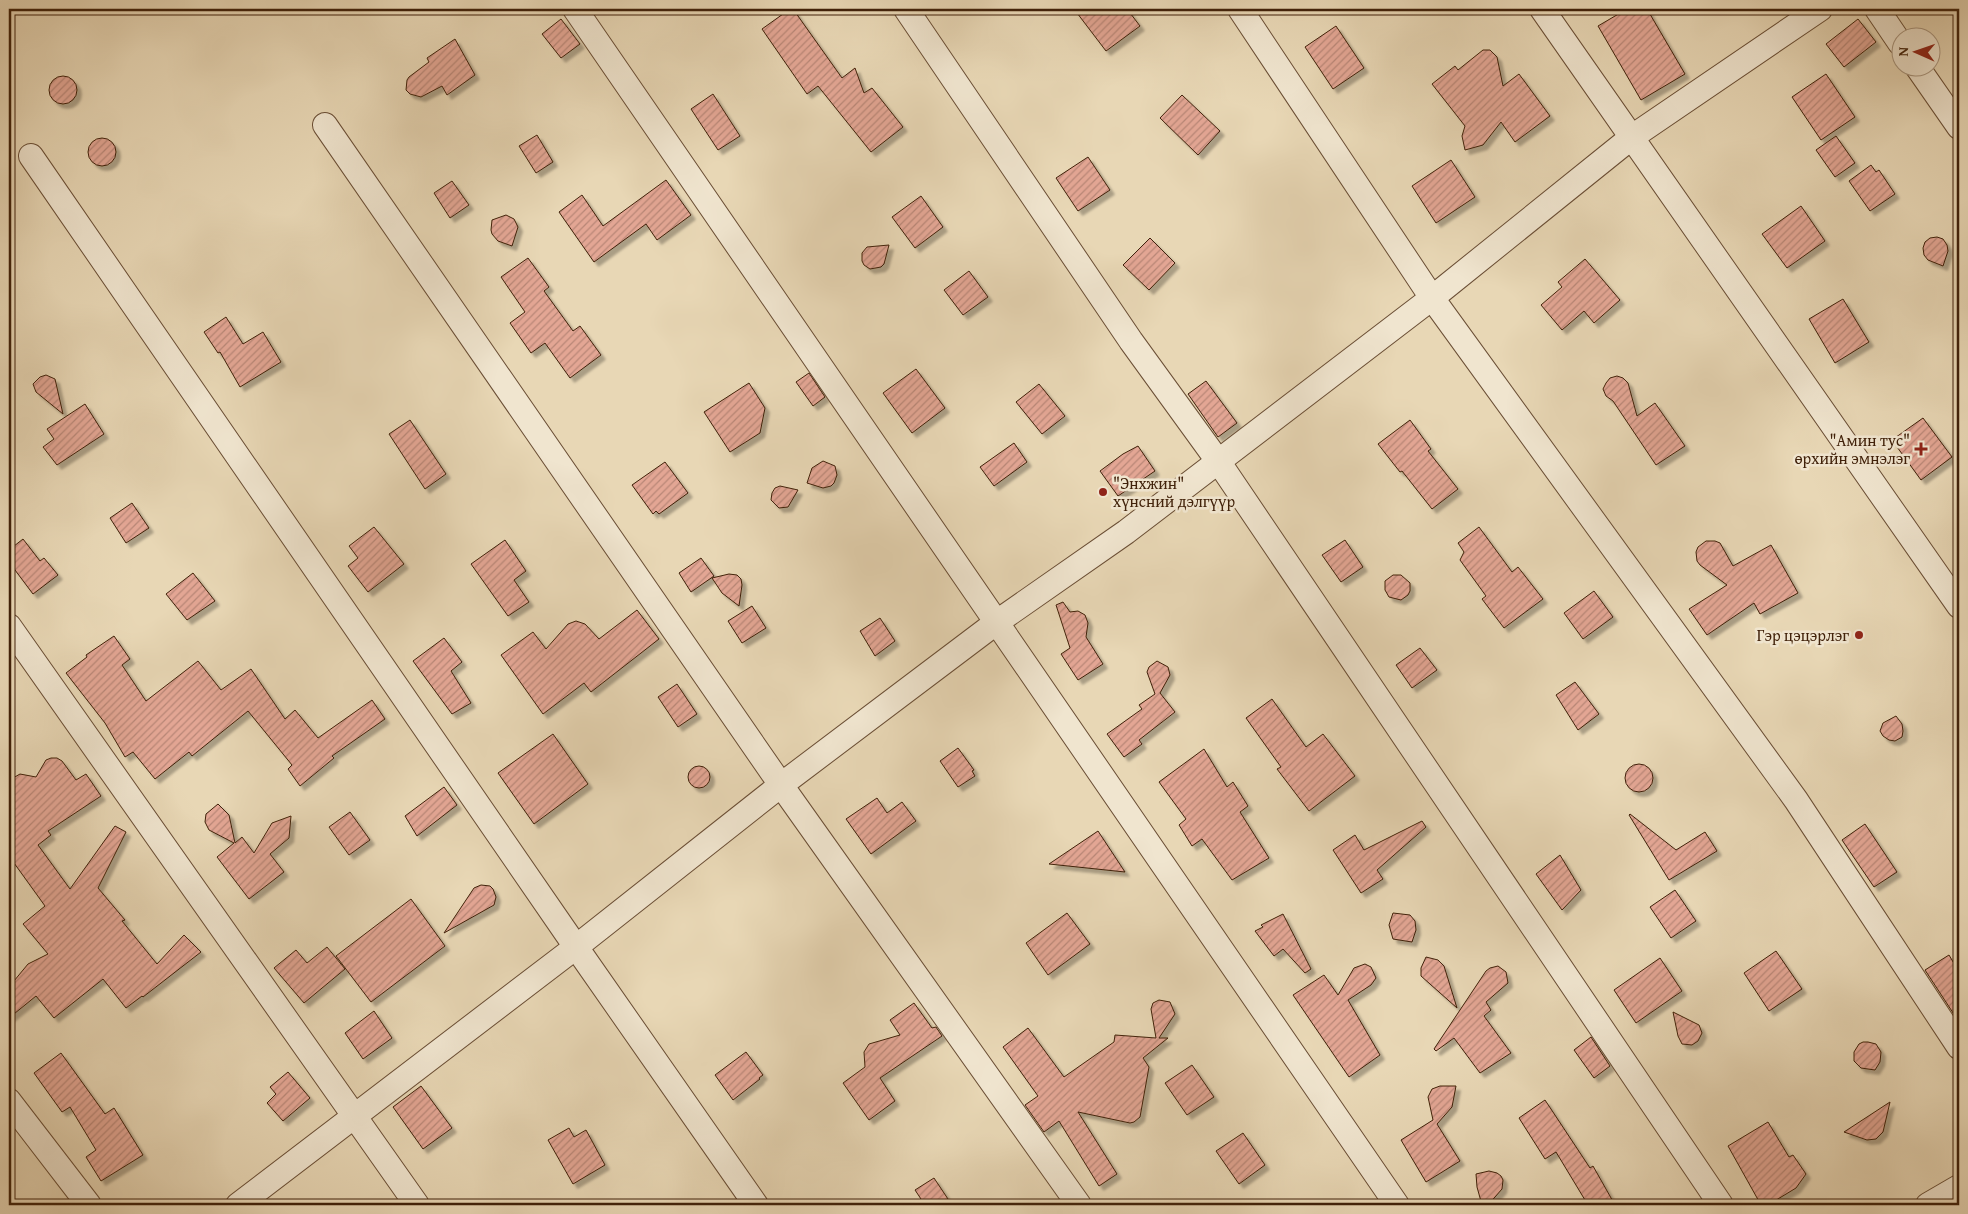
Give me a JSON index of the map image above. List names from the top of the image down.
{
  "places": {
    "health": ["\"Амин тус\" өрхийн эмнэлэг"],
    "other": ["\"Энхжин\" хүнсний дэлгүүр", "Гэр цэцэрлэг"]
  },
  "north": "left"
}
